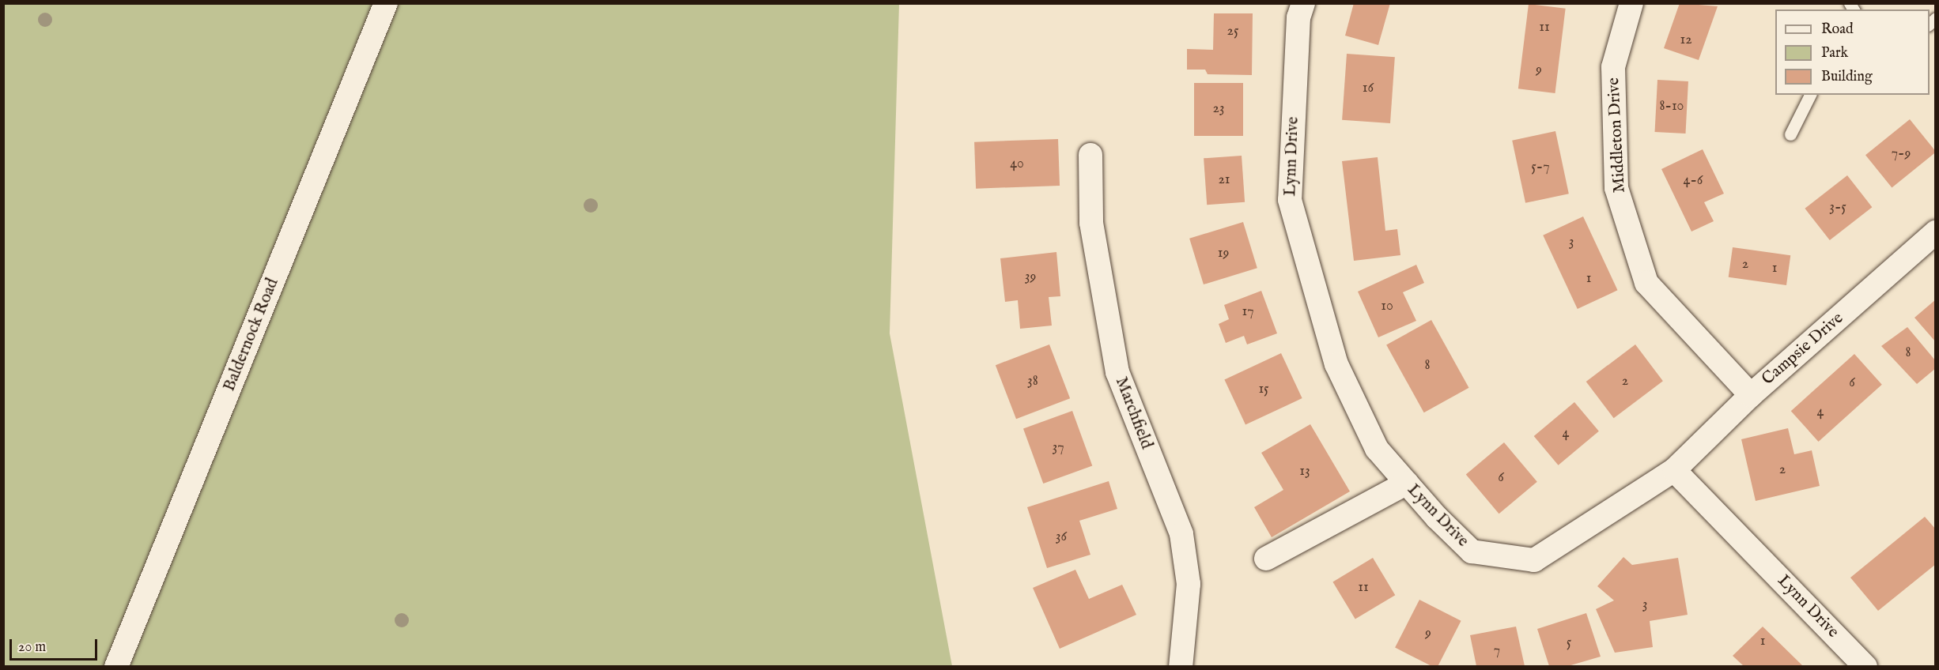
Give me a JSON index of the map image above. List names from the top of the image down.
{
  "streets": {
    "street": [
      "Middleton Drive",
      "Lynn Drive",
      "Baldernock Road",
      "Campsie Drive",
      "Marchfield"
    ]
  },
  "crossings": [
    ["Middleton Drive", "Campsie Drive"],
    ["Lynn Drive", "Campsie Drive"]
  ],
  "house_numbers": [
    "11",
    "25",
    "12",
    "9",
    "16",
    "8-10",
    "23",
    "7-9",
    "40",
    "5-7",
    "21",
    "4-6",
    "3-5",
    "3",
    "19",
    "2",
    "1",
    "39",
    "1",
    "10",
    "17",
    "8",
    "8",
    "38",
    "2",
    "6",
    "15",
    "4",
    "4",
    "37",
    "2",
    "13",
    "6",
    "36",
    "11",
    "3",
    "9",
    "1",
    "5",
    "7"
  ],
  "legend": ["Road", "Park", "Building"],
  "scale_bar": "20 m"
}
